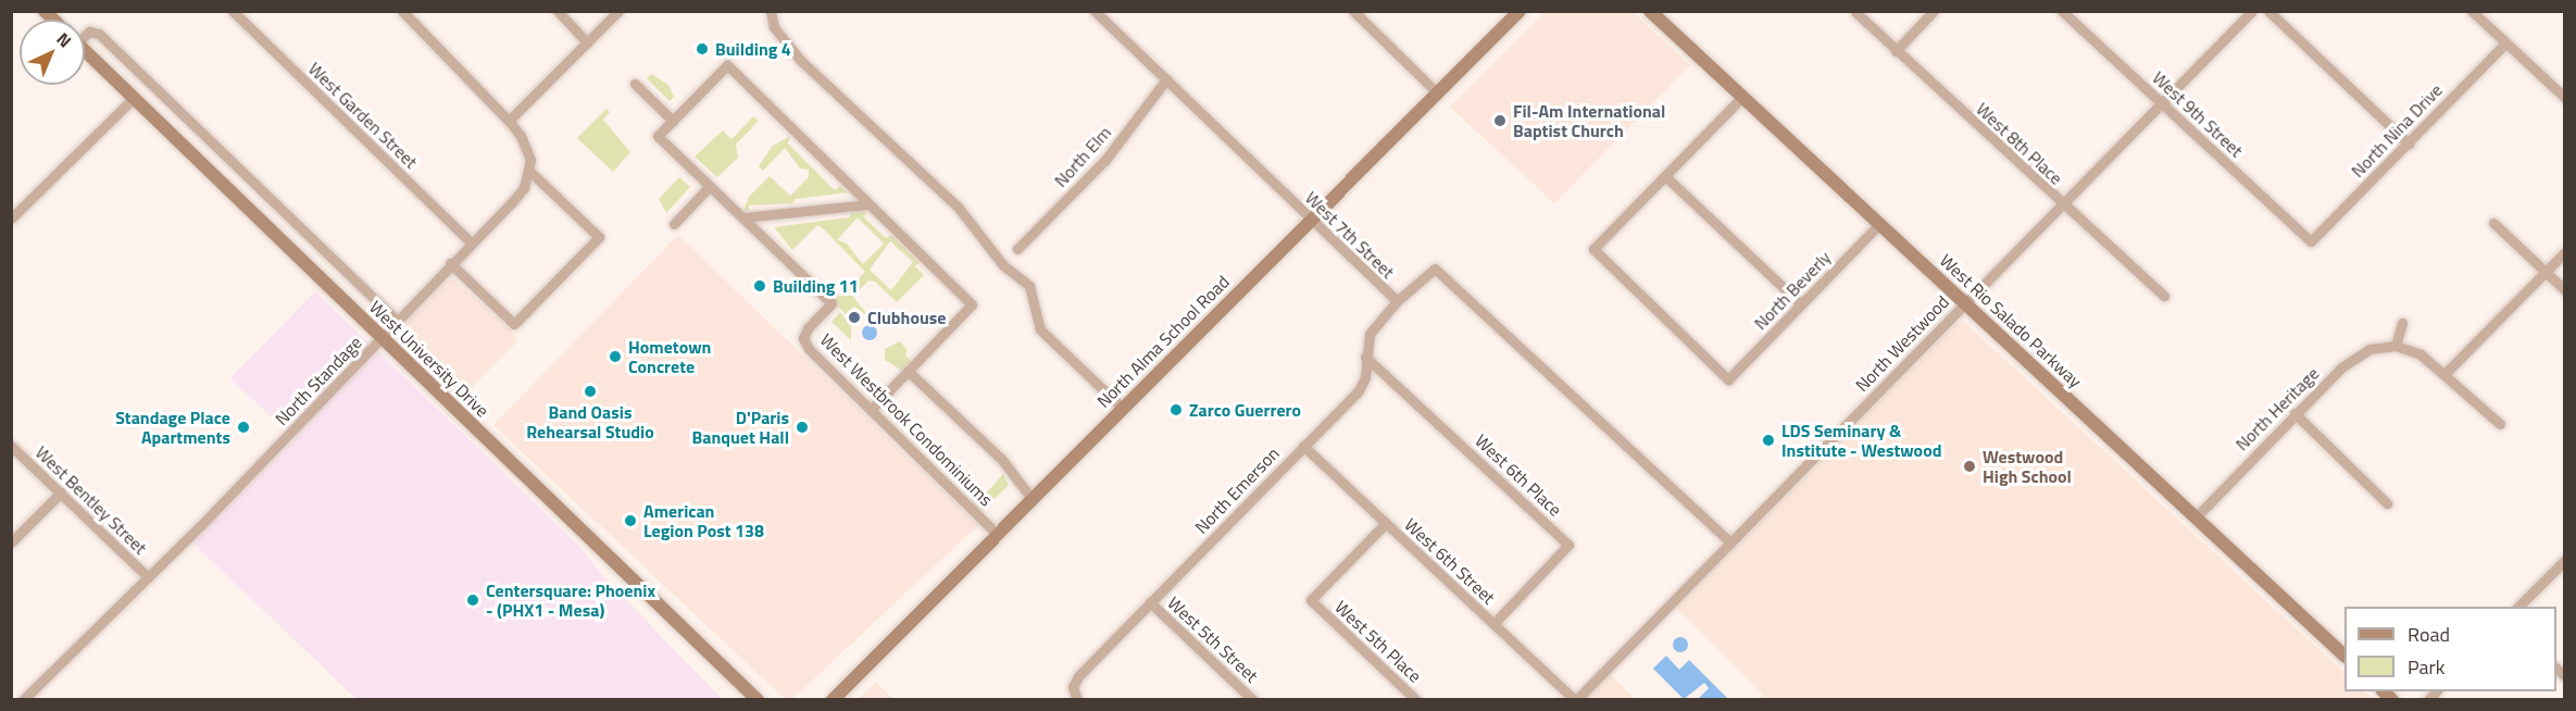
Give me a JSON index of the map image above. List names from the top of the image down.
{
  "streets": {
    "main road": ["West Rio Salado Parkway", "North Alma School Road", "West University Drive"],
    "street": [
      "West 9th Street",
      "West Garden Street",
      "North Nina Drive",
      "West 8th Place",
      "North Elm",
      "West 7th Street",
      "North Beverly",
      "North Westwood",
      "North Standage",
      "North Heritage",
      "West Westbrook Condominiums",
      "West 6th Place",
      "North Emerson",
      "West Bentley Street",
      "West 6th Street",
      "West 5th Street",
      "West 5th Place"
    ]
  },
  "crossings": [
    ["West 9th Street", "North Nina Drive"],
    ["West 9th Street", "North Westwood"],
    ["West Garden Street", "North Standage"],
    ["West 8th Place", "North Westwood"],
    ["North Elm", "West 7th Street"],
    ["West 7th Street", "North Alma School Road"],
    ["West 7th Street", "North Westwood"],
    ["West 7th Street", "North Emerson"],
    ["North Beverly", "West Rio Salado Parkway"],
    ["West Rio Salado Parkway", "North Westwood"],
    ["West Rio Salado Parkway", "North Heritage"],
    ["North Alma School Road", "West Westbrook Condominiums"],
    ["North Westwood", "West 6th Street"],
    ["West University Drive", "North Standage"],
    ["North Standage", "West Bentley Street"],
    ["West 6th Place", "North Emerson"],
    ["West 6th Place", "West 6th Street"],
    ["North Emerson", "West 6th Street"],
    ["North Emerson", "West 5th Street"],
    ["West 6th Street", "West 5th Place"]
  ],
  "places": [
    "Building 4",
    "Fil-Am International Baptist Church",
    "Building 11",
    "Clubhouse",
    "Hometown Concrete",
    "Band Oasis Rehearsal Studio",
    "Zarco Guerrero",
    "Standage Place Apartments",
    "D'Paris Banquet Hall",
    "LDS Seminary & Institute - Westwood",
    "Westwood High School",
    "American Legion Post 138",
    "Centersquare: Phoenix - (PHX1 - Mesa)"
  ],
  "legend": ["Road", "Park"],
  "north": "top right"
}
